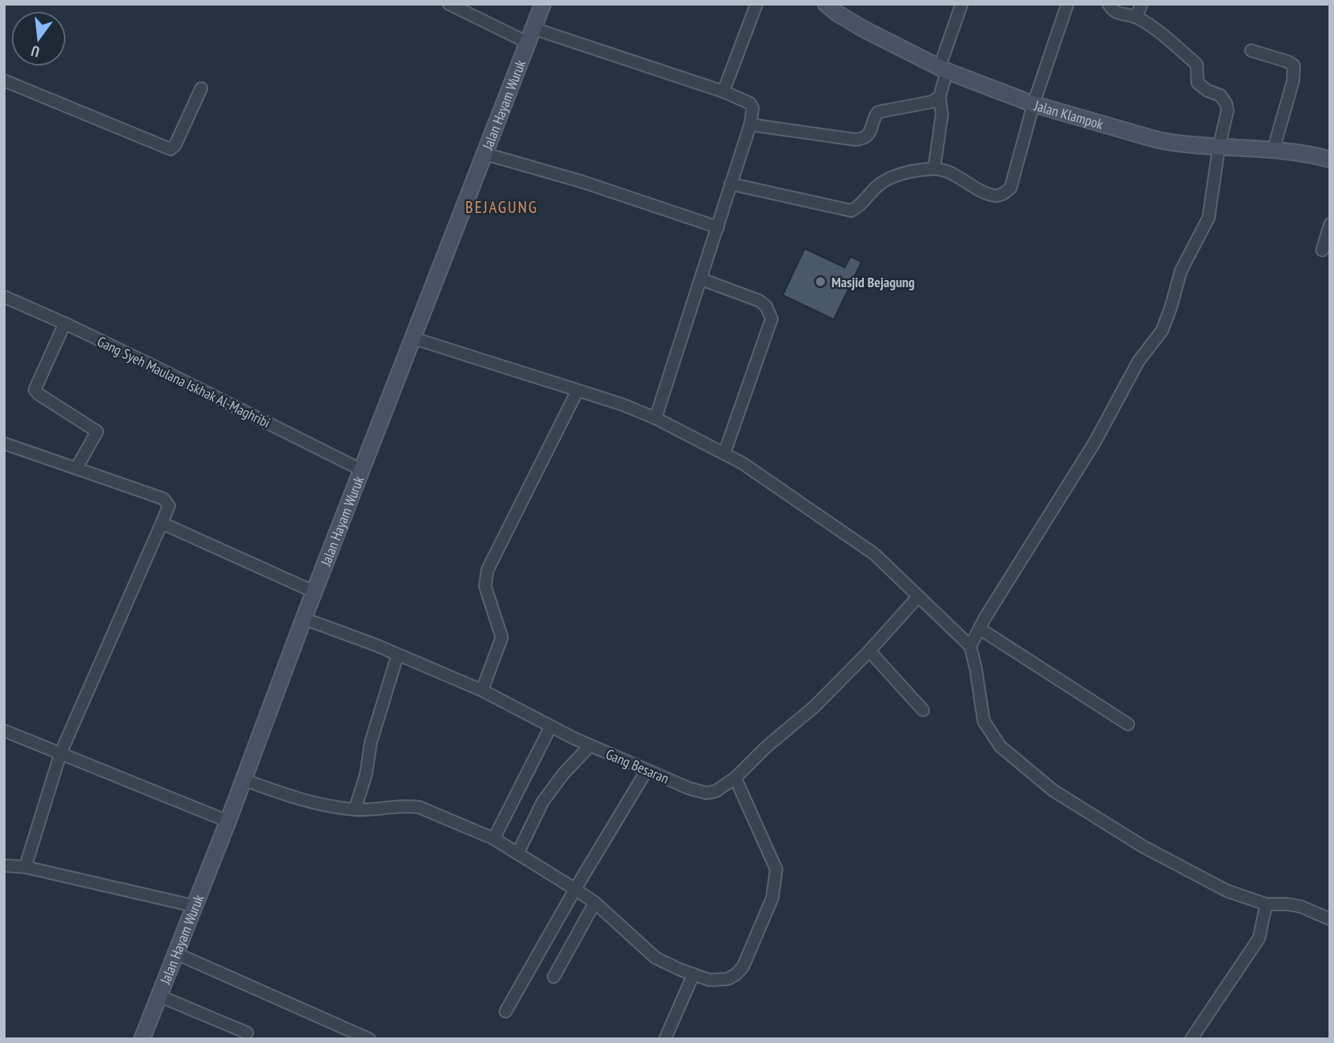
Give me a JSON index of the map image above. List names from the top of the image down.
{
  "streets": {
    "main road": ["Jalan Hayam Wuruk", "Jalan Klampok"],
    "street": ["Gang Syeh Maulana Iskhak Al-Maghribi", "Gang Besaran"]
  },
  "crossings": [
    ["Jalan Hayam Wuruk", "Gang Syeh Maulana Iskhak Al-Maghribi"],
    ["Jalan Hayam Wuruk", "Gang Besaran"]
  ],
  "districts": ["BEJAGUNG"],
  "places": ["Masjid Bejagung"],
  "north": "bottom"
}
